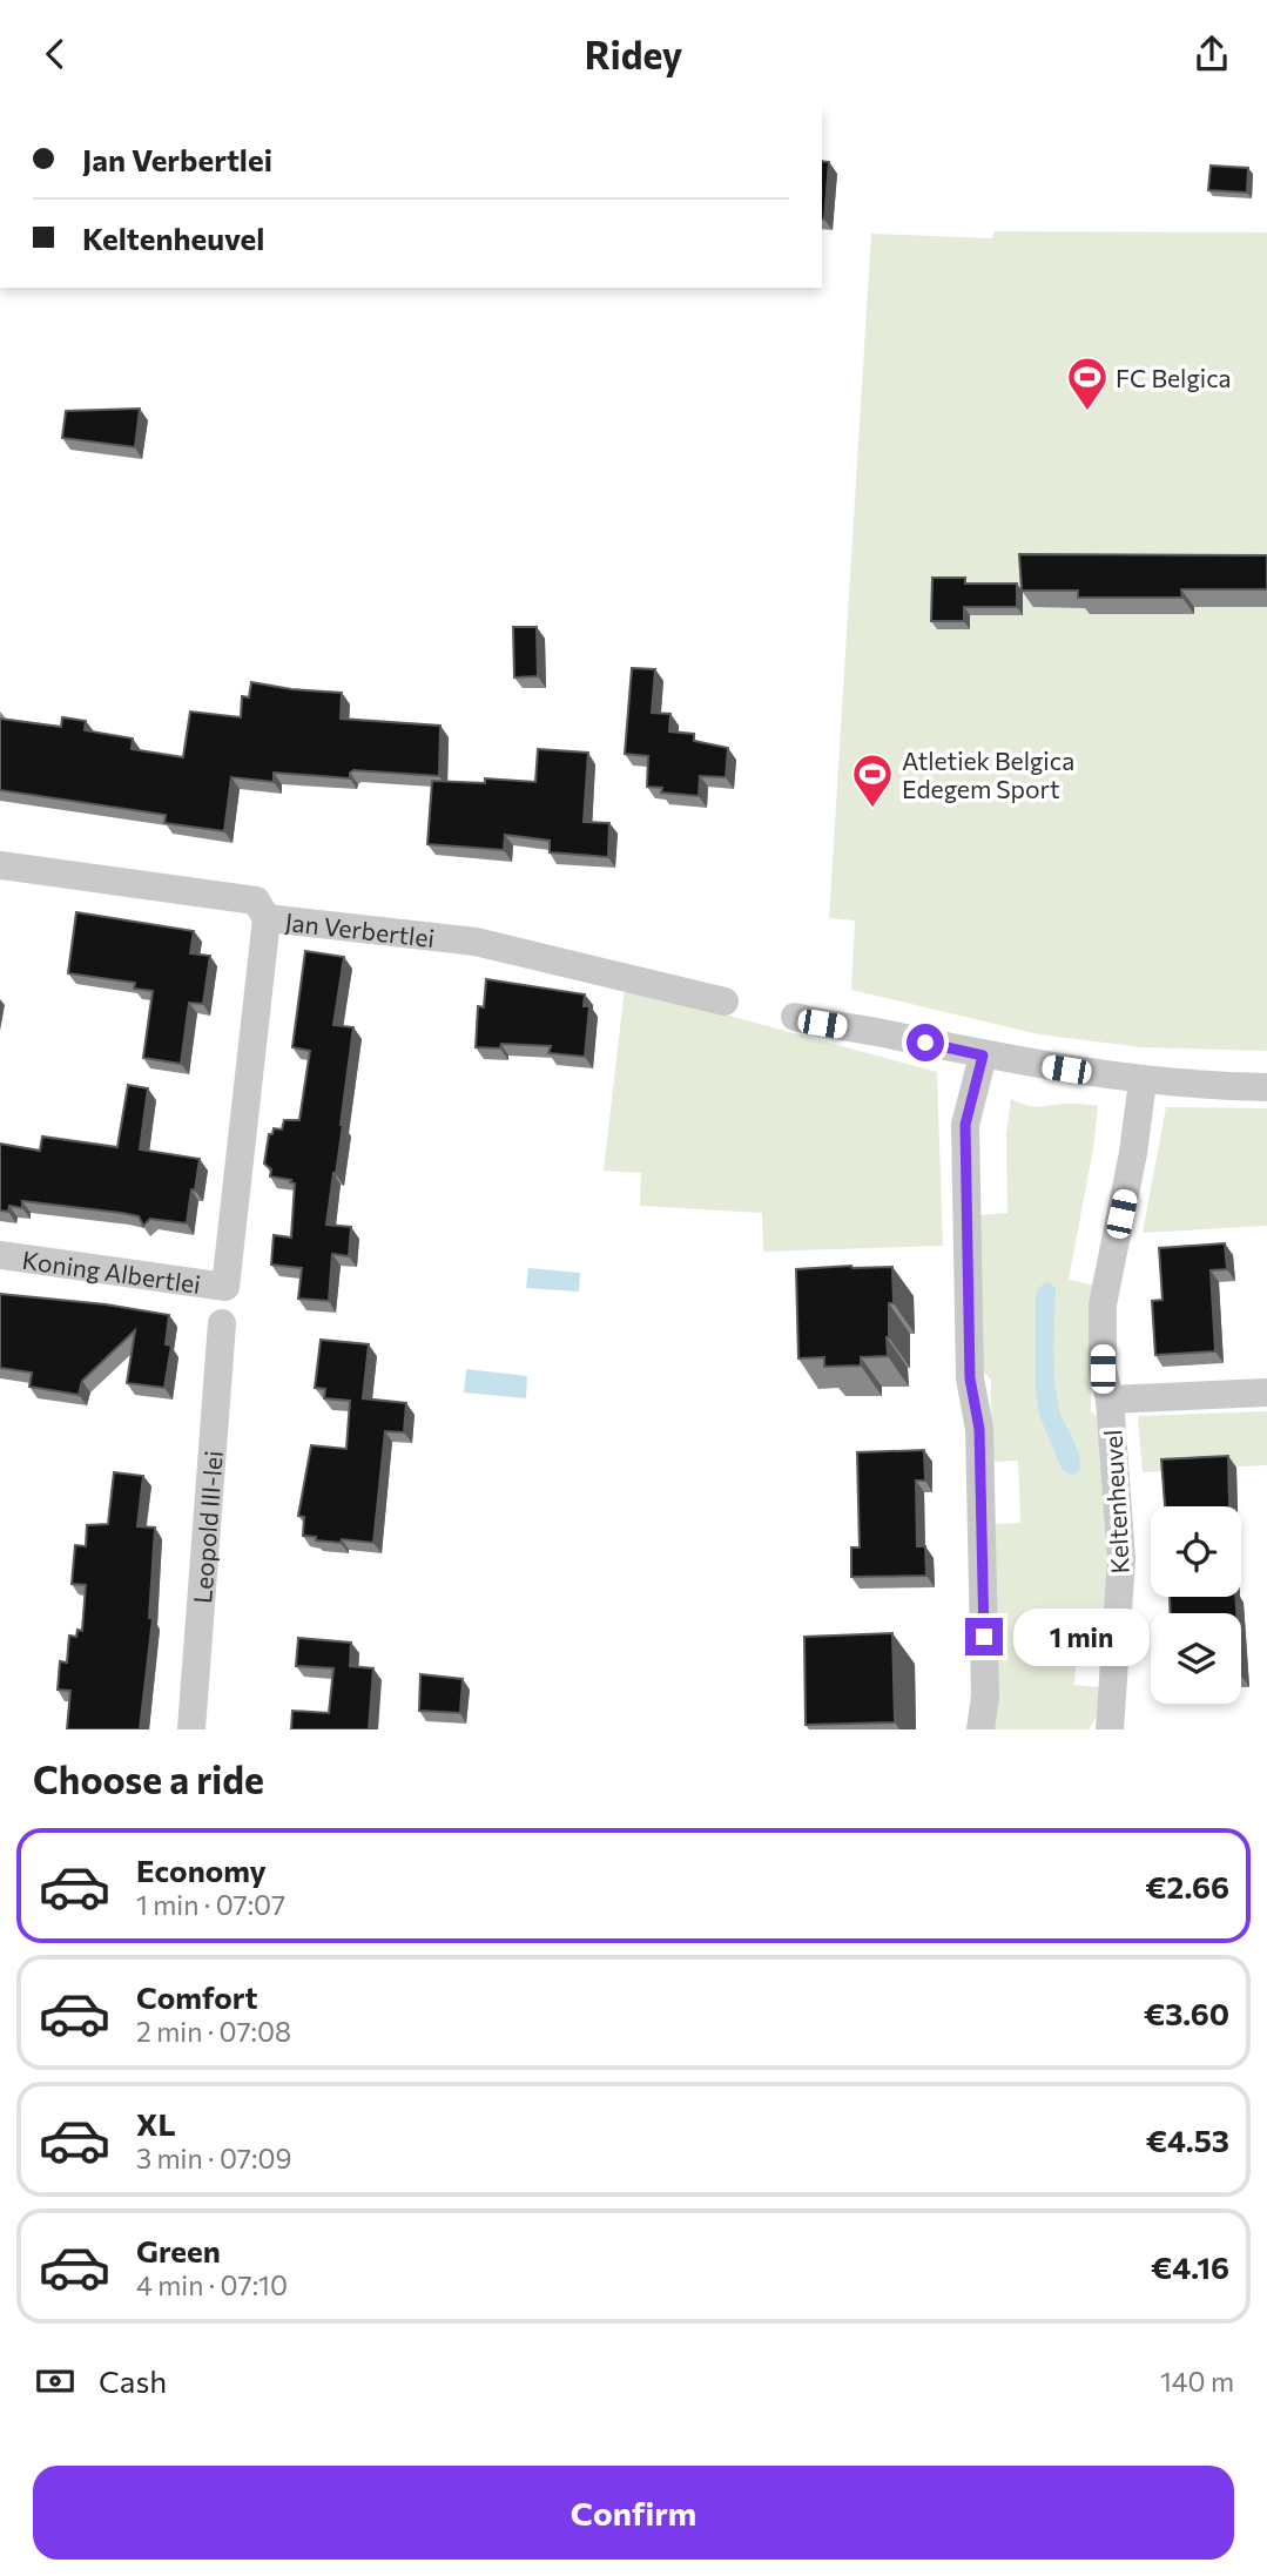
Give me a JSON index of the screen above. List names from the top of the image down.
{
  "streets": {
    "street": [
      "Jan Verbertlei",
      "Koning Albertlei",
      "Keltenheuvel",
      "Leopold III-lei"
    ]
  },
  "crossings": [
    ["Jan Verbertlei", "Koning Albertlei"]
  ],
  "places": {
    "sports": ["FC Belgica", "Atletiek Belgica Edegem Sport"]
  },
  "page": {
    "header": "Ridey",
    "banner": ["Jan Verbertlei", "Keltenheuvel"],
    "bubble": "1 min",
    "heading": "Choose a ride",
    "list": [
      {
        "name": "Economy",
        "note": "1 min · 07:07",
        "value": "€2.66"
      },
      {
        "name": "Comfort",
        "note": "2 min · 07:08",
        "value": "€3.60"
      },
      {
        "name": "XL",
        "note": "3 min · 07:09",
        "value": "€4.53"
      },
      {
        "name": "Green",
        "note": "4 min · 07:10",
        "value": "€4.16"
      }
    ],
    "pay": ["Cash", "140 m"],
    "buttons": "Confirm"
  }
}
